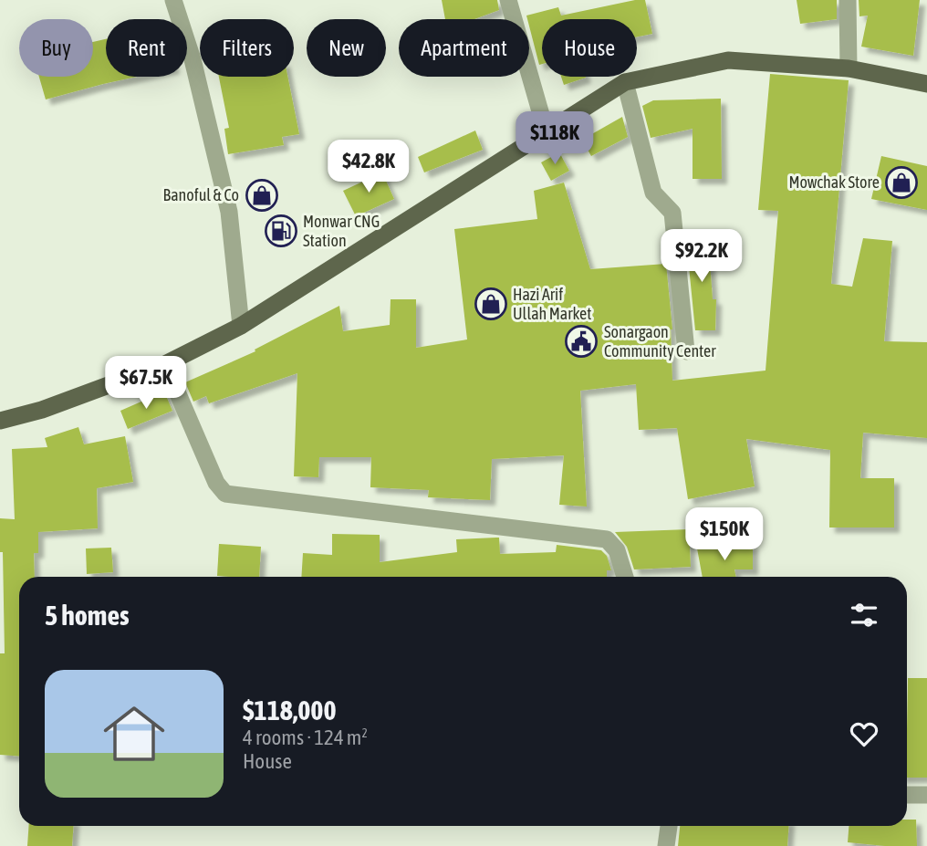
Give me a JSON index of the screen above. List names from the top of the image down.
{
  "places": {
    "shop": ["Mowchak Store", "Banoful & Co", "Hazi Arif Ullah Market"],
    "fuel station": ["Monwar CNG Station"],
    "public building": ["Sonargaon Community Center"]
  },
  "page": {
    "chip": [
      "Buy",
      "Rent",
      "Filters",
      "New",
      "Apartment",
      "House"
    ],
    "price": [
      "$118K",
      "$42.8K",
      "$92.2K",
      "$67.5K",
      "$150K"
    ],
    "heading": "5 homes",
    "list": [
      {
        "name": "$118,000",
        "note": "4 rooms · 124 m² · House"
      }
    ]
  }
}
